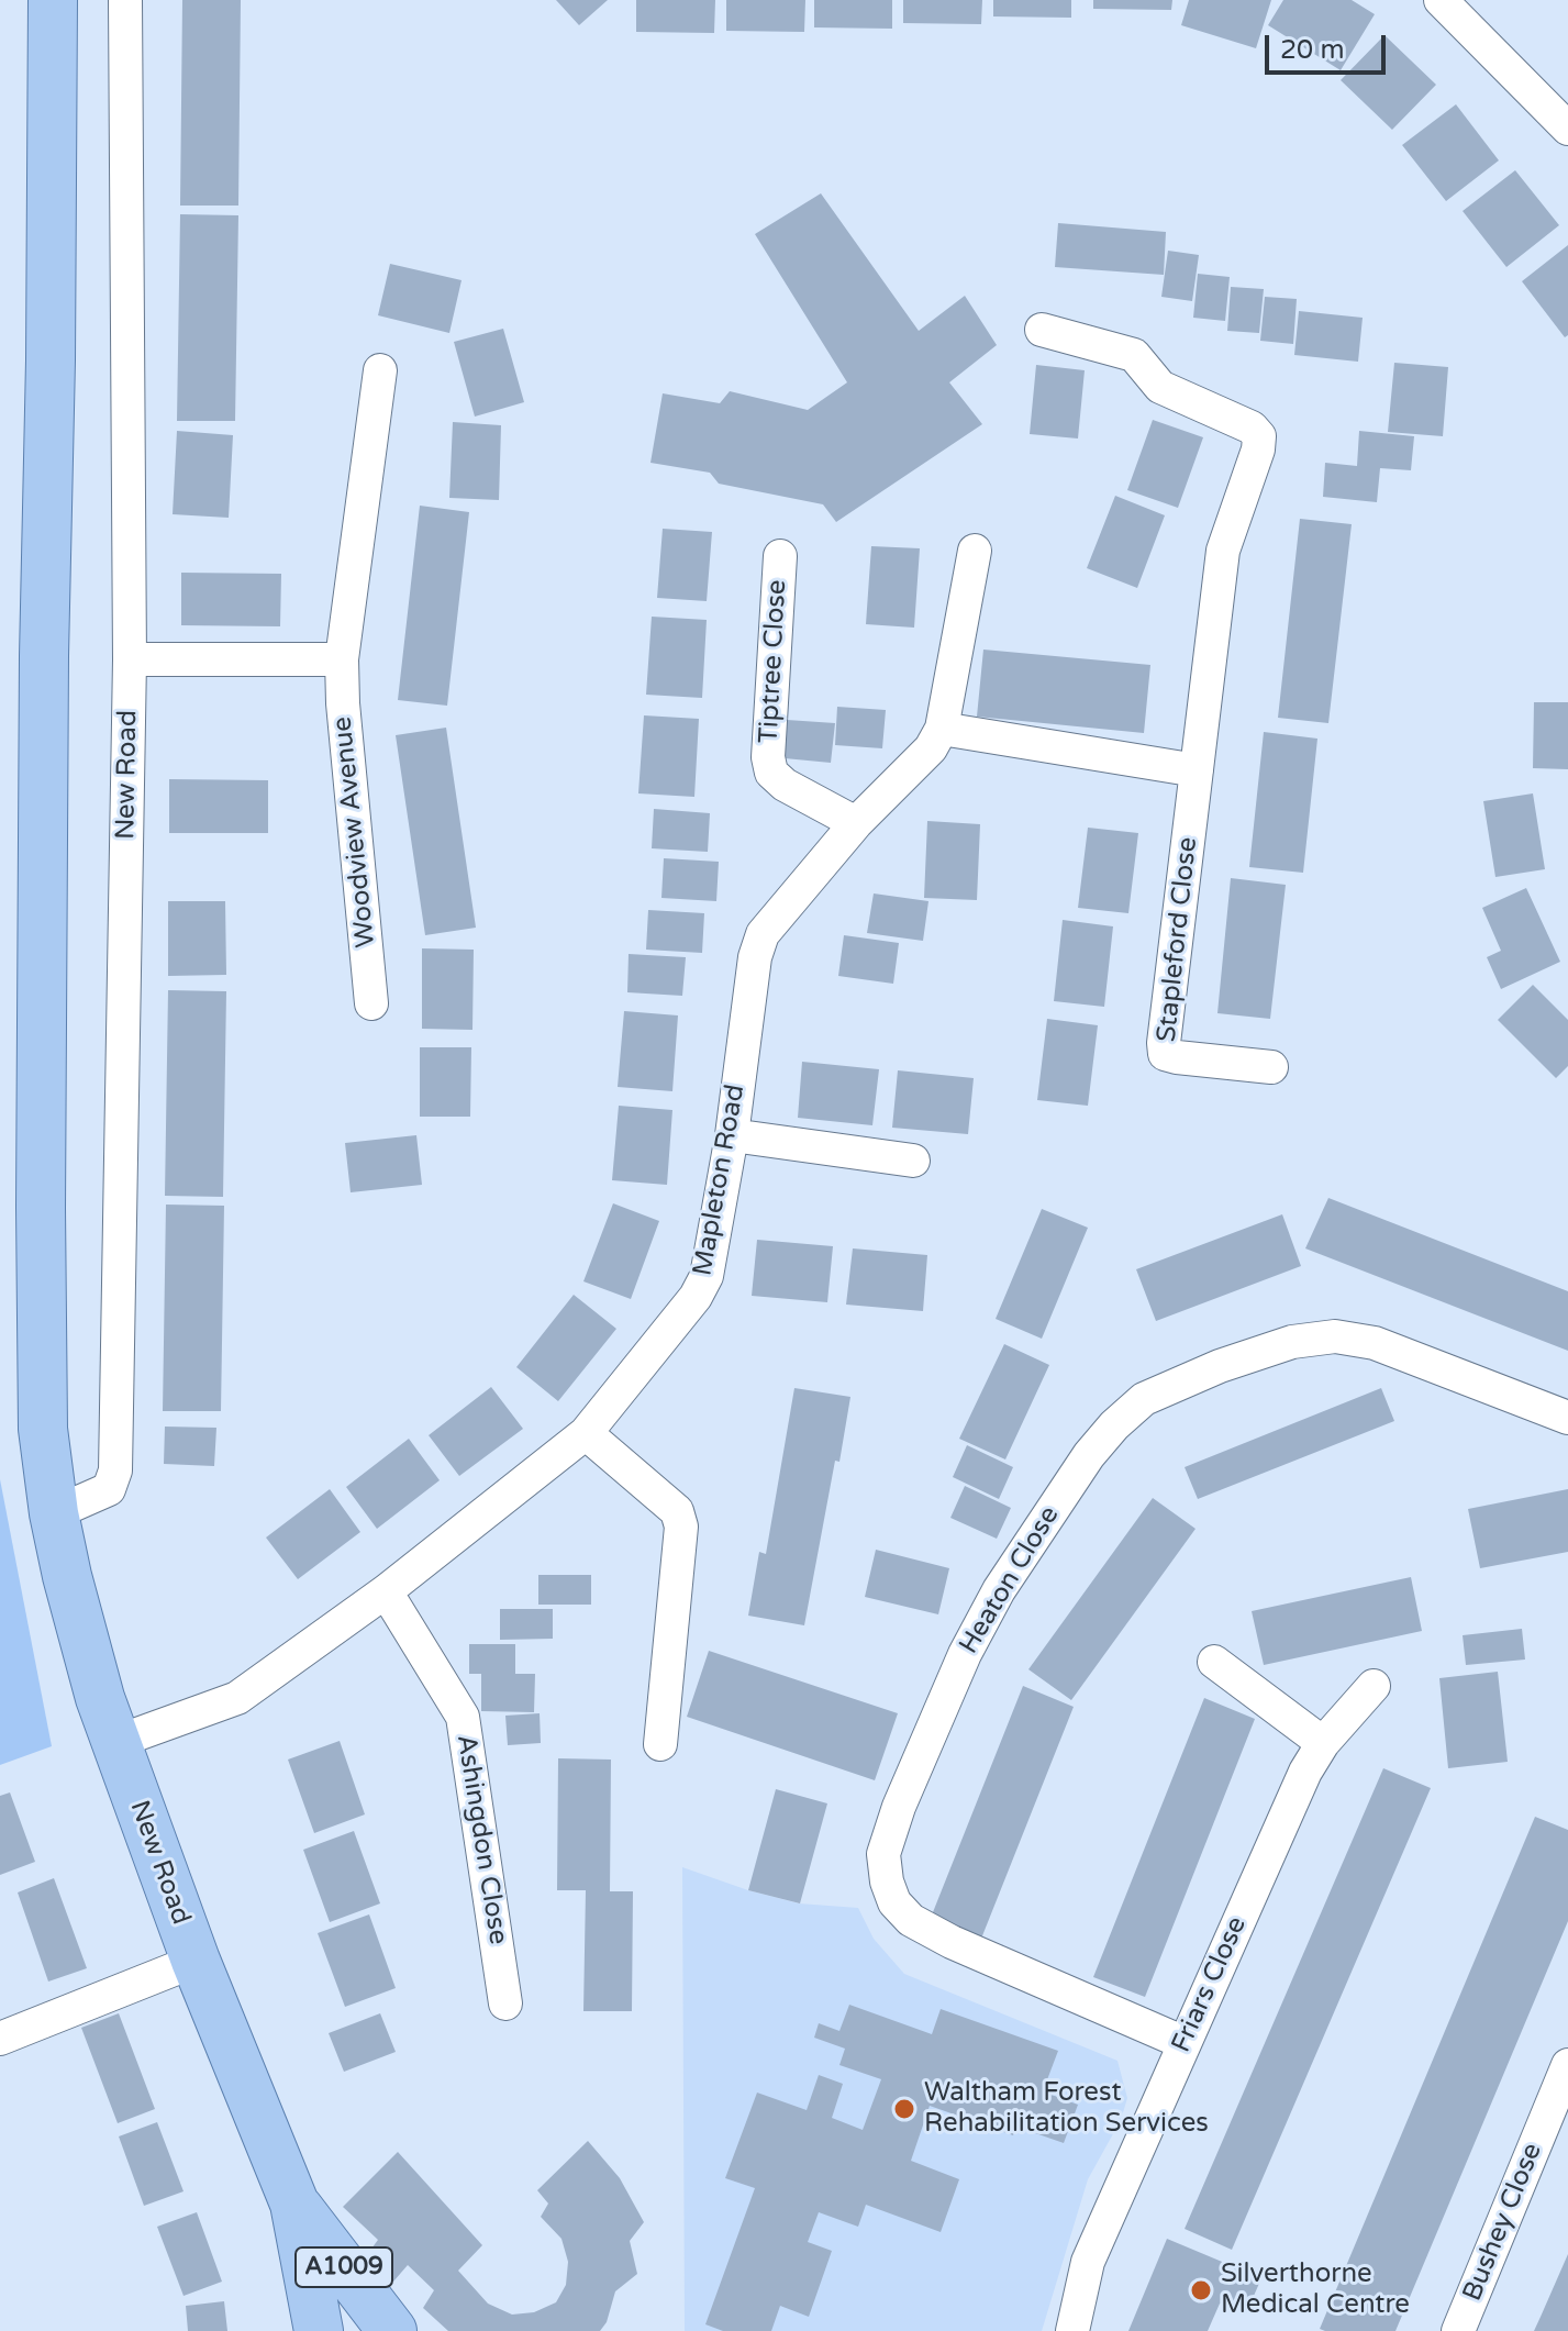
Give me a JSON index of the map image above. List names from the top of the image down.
{
  "streets": {
    "main road": ["New Road", "A1009"],
    "street": [
      "Tiptree Close",
      "Woodview Avenue",
      "Stapleford Close",
      "Mapleton Road",
      "Heaton Close",
      "Ashingdon Close",
      "Friars Close",
      "Bushey Close"
    ]
  },
  "crossings": [
    ["Tiptree Close", "Mapleton Road"],
    ["New Road", "Mapleton Road"],
    ["Mapleton Road", "Ashingdon Close"],
    ["Heaton Close", "Friars Close"]
  ],
  "places": ["Waltham Forest Rehabilitation Services", "Silverthorne Medical Centre"],
  "scale_bar": "20 m"
}
